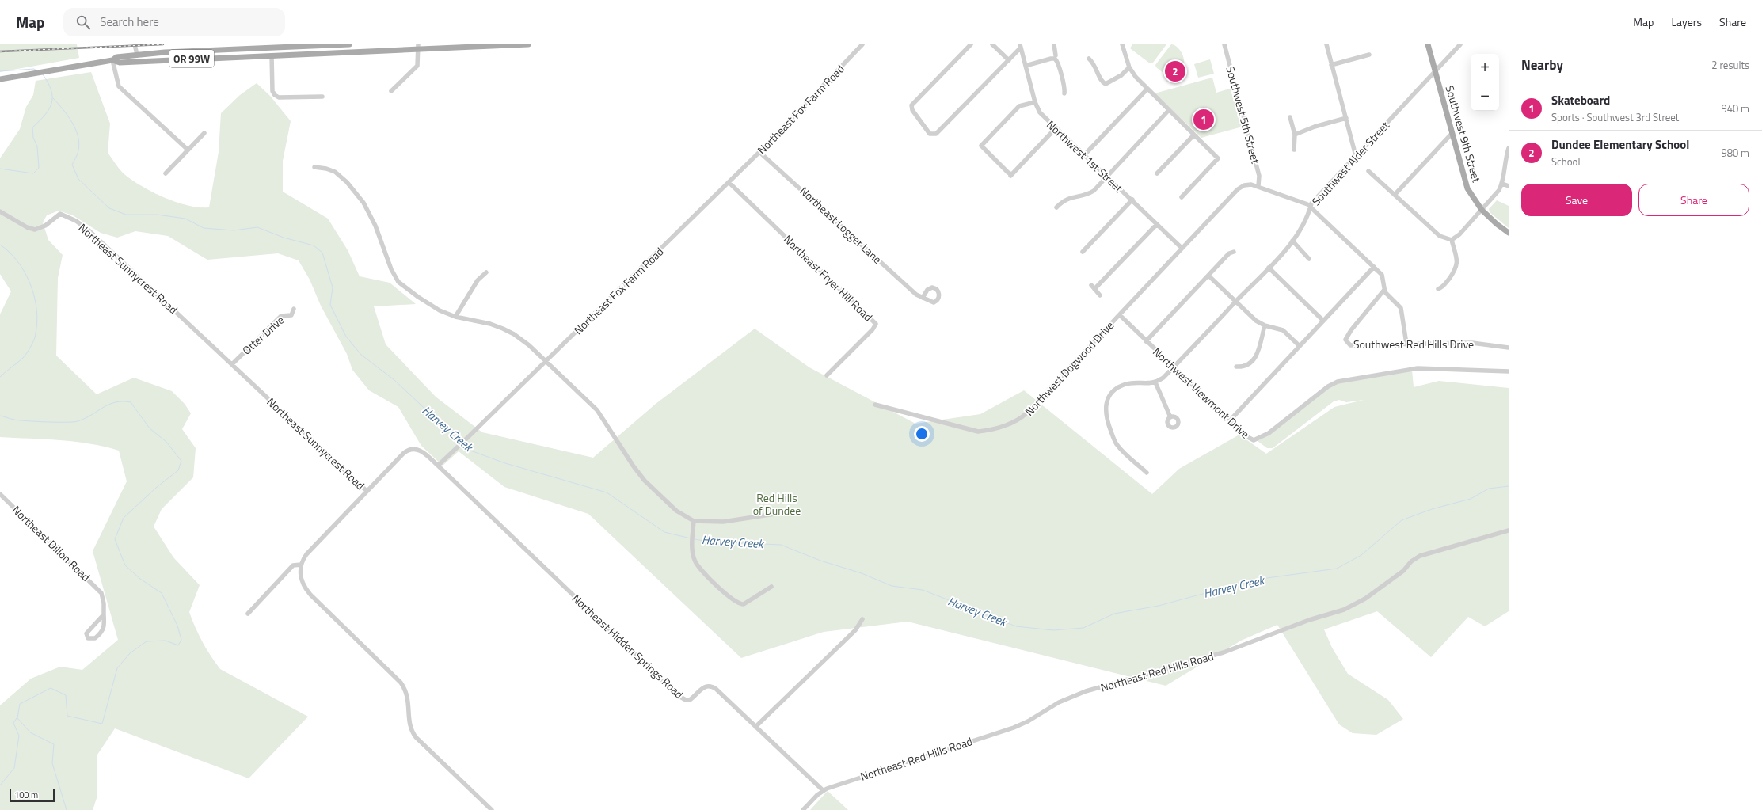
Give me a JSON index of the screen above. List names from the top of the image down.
{
  "streets": {
    "main road": ["OR 99W", "Southwest 9th Street"],
    "street": [
      "Northeast Fox Farm Road",
      "Southwest 5th Street",
      "Northwest 1st Street",
      "Southwest Alder Street",
      "Northeast Logger Lane",
      "Northeast Sunnycrest Road",
      "Northeast Fryer Hill Road",
      "Otter Drive",
      "Southwest Red Hills Drive",
      "Northwest Dogwood Drive",
      "Northwest Viewmont Drive",
      "Northeast Dillon Road",
      "Northeast Hidden Springs Road",
      "Northeast Red Hills Road"
    ]
  },
  "crossings": [
    ["Northeast Fox Farm Road", "Northeast Logger Lane"],
    ["Northeast Fox Farm Road", "Northeast Fryer Hill Road"],
    ["Northeast Fox Farm Road", "Northeast Hidden Springs Road"],
    ["Southwest 5th Street", "Northwest Dogwood Drive"],
    ["Southwest 9th Street", "Southwest Alder Street"],
    ["Northwest 1st Street", "Northwest Dogwood Drive"],
    ["Southwest Alder Street", "Northwest Viewmont Drive"],
    ["Northeast Sunnycrest Road", "Otter Drive"],
    ["Northwest Dogwood Drive", "Northwest Viewmont Drive"],
    ["Northeast Hidden Springs Road", "Northeast Red Hills Road"]
  ],
  "water": ["Harvey Creek"],
  "parks": ["Red Hills of Dundee"],
  "scale_bar": "100 m",
  "page": {
    "header": "Map",
    "search": "Search here",
    "nav": ["Map", "Layers", "Share"],
    "heading": ["Nearby", "2 results"],
    "map_buttons": ["+", "−"],
    "pins": ["2", "1"],
    "list": [
      {
        "mark": "1",
        "name": "Skateboard",
        "note": "Sports · Southwest 3rd Street",
        "value": "940 m"
      },
      {
        "mark": "2",
        "name": "Dundee Elementary School",
        "note": "School",
        "value": "980 m"
      }
    ],
    "buttons": ["Save", "Share"],
    "scale": "100 m"
  }
}
